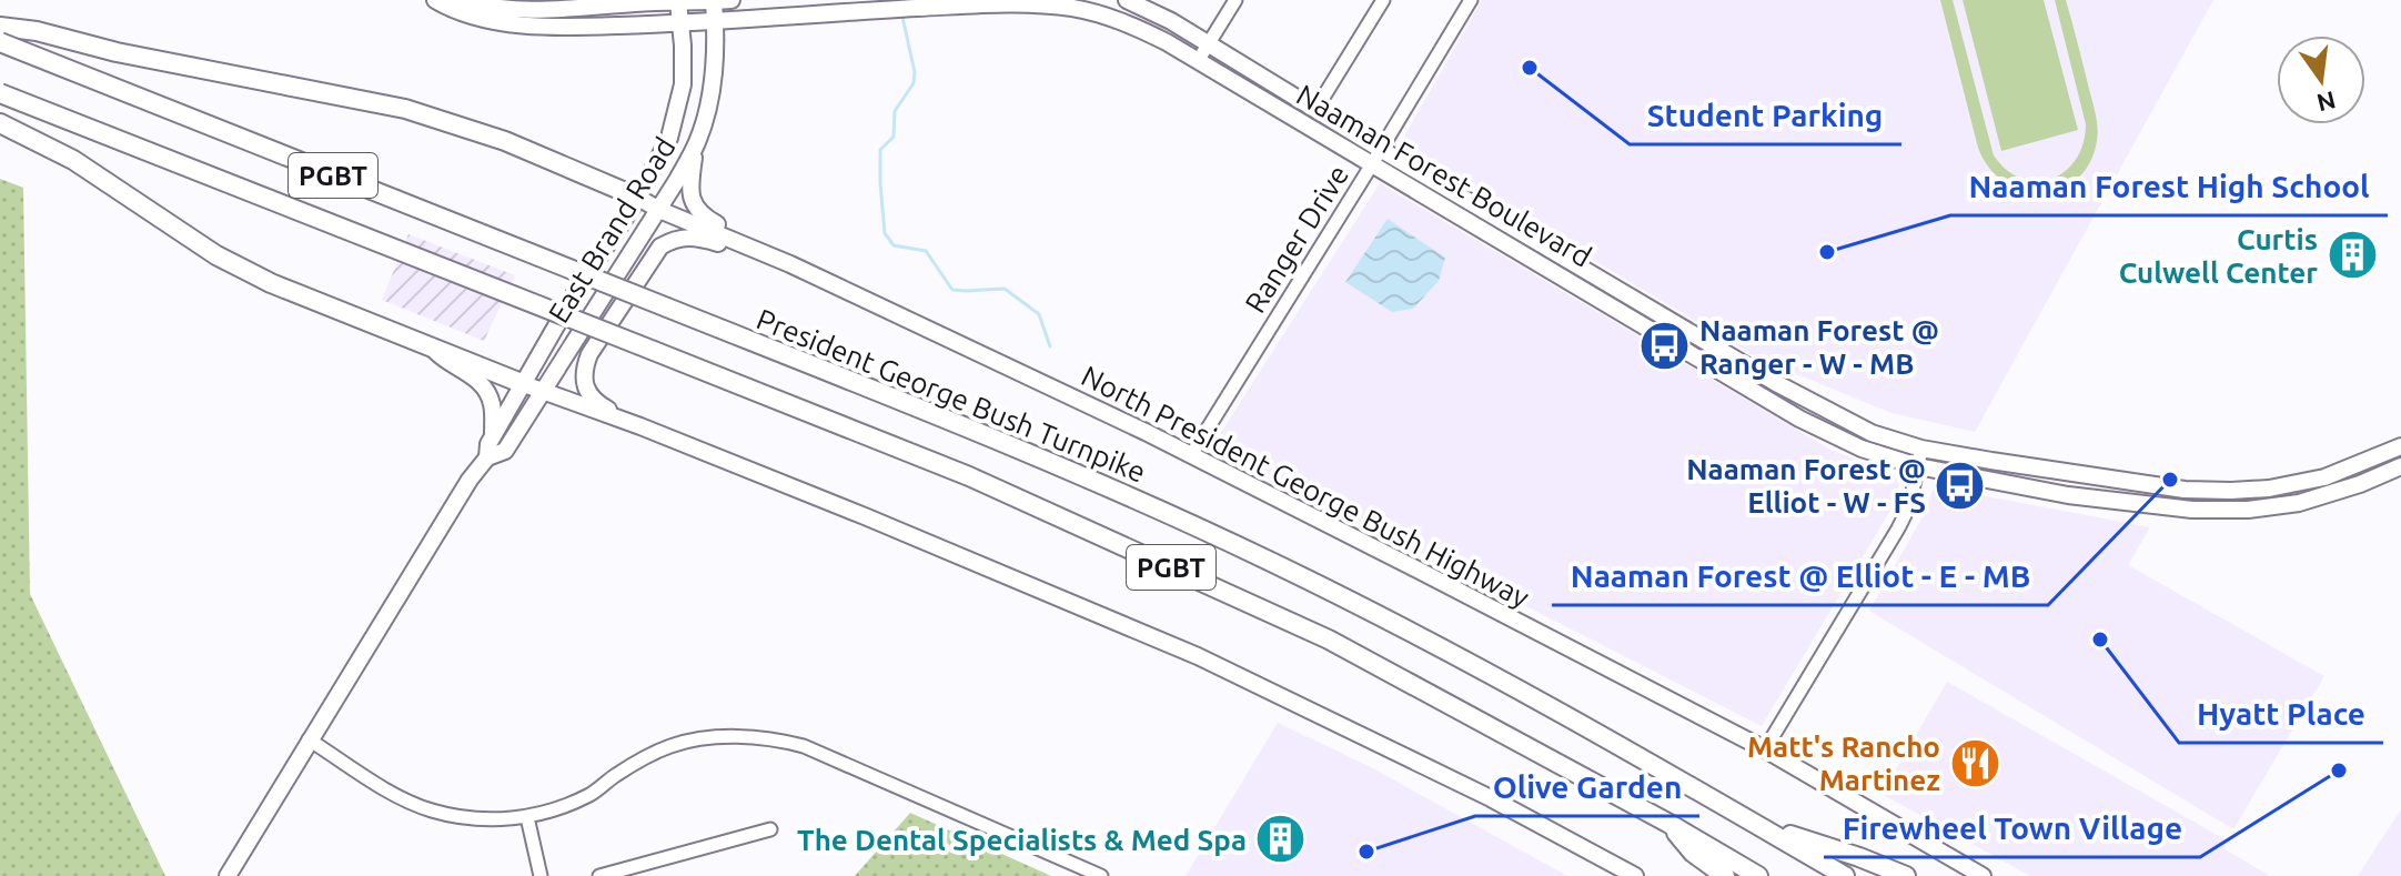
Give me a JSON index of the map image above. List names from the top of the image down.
{
  "streets": {
    "highway": ["PGBT", "President George Bush Turnpike"],
    "main road": ["Naaman Forest Boulevard", "East Brand Road", "North President George Bush Highway"],
    "street": ["Ranger Drive"]
  },
  "crossings": [
    ["Naaman Forest Boulevard", "East Brand Road"],
    ["Naaman Forest Boulevard", "Ranger Drive"],
    ["East Brand Road", "North President George Bush Highway"],
    ["Ranger Drive", "North President George Bush Highway"]
  ],
  "places": {
    "other": [
      "Student Parking",
      "Naaman Forest High School",
      "Naaman Forest @ Elliot - E - MB",
      "Hyatt Place",
      "Firewheel Town Village",
      "Olive Garden"
    ],
    "building": ["Curtis Culwell Center", "The Dental Specialists & Med Spa"],
    "bus stop": ["Naaman Forest @ Ranger - W - MB", "Naaman Forest @ Elliot - W - FS"],
    "restaurant": ["Matt's Rancho Martinez"]
  },
  "north": "bottom"
}
